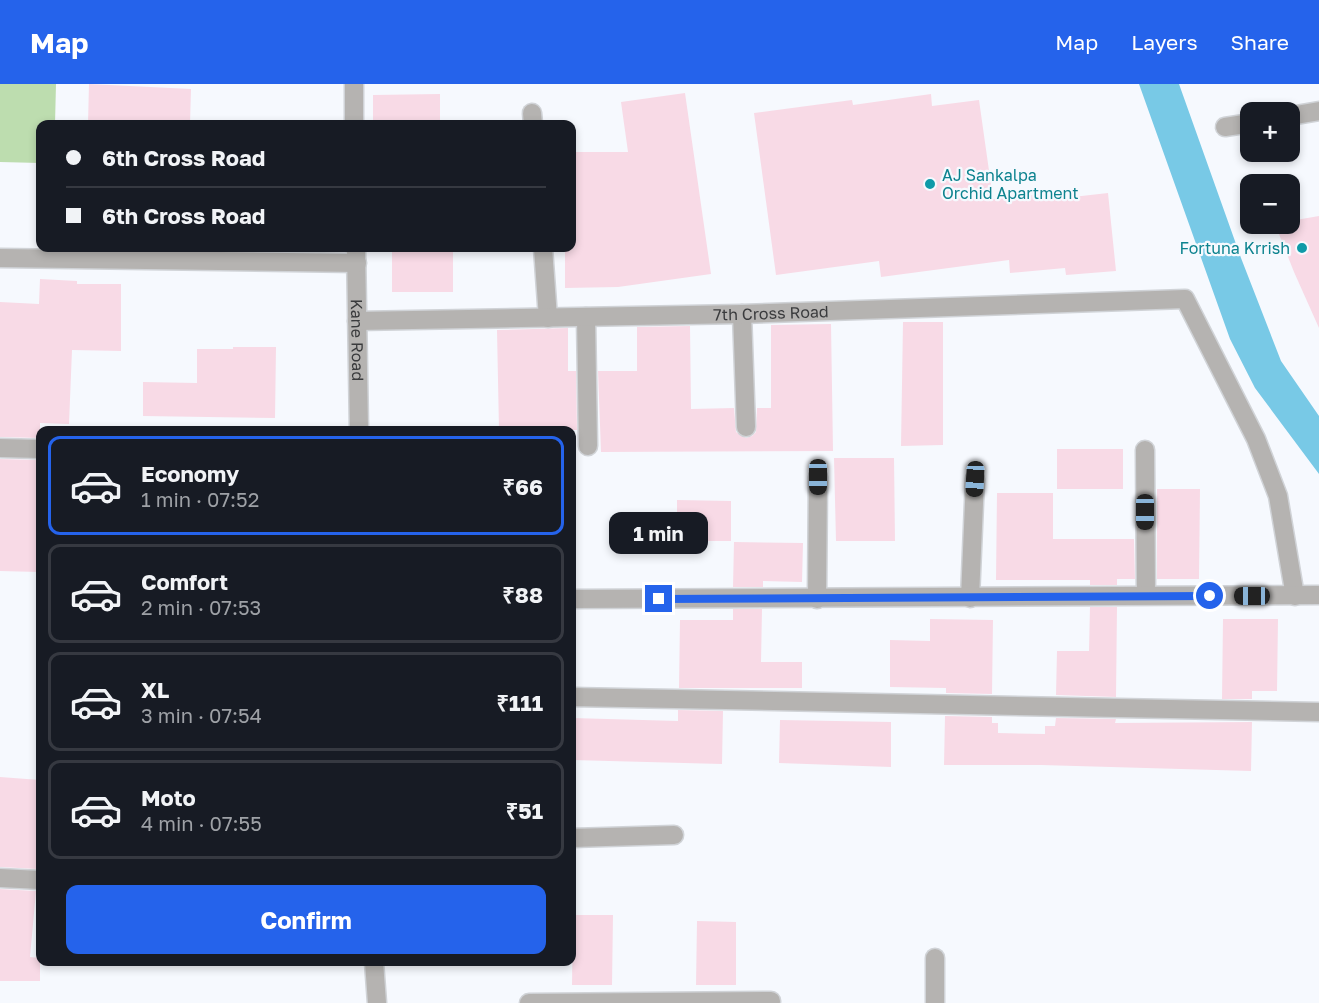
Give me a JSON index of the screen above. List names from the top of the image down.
{
  "streets": {
    "street": ["7th Cross Road", "Kane Road"]
  },
  "crossings": [
    ["7th Cross Road", "Kane Road"]
  ],
  "places": ["AJ Sankalpa Orchid Apartment", "Fortuna Krrish"],
  "page": {
    "header": "Map",
    "nav": ["Map", "Layers", "Share"],
    "map_buttons": ["+", "−"],
    "banner": ["6th Cross Road", "6th Cross Road"],
    "list": [
      {
        "name": "Economy",
        "note": "1 min · 07:52",
        "value": "₹66"
      },
      {
        "name": "Comfort",
        "note": "2 min · 07:53",
        "value": "₹88"
      },
      {
        "name": "XL",
        "note": "3 min · 07:54",
        "value": "₹111"
      },
      {
        "name": "Moto",
        "note": "4 min · 07:55",
        "value": "₹51"
      }
    ],
    "bubble": "1 min",
    "buttons": "Confirm"
  }
}
